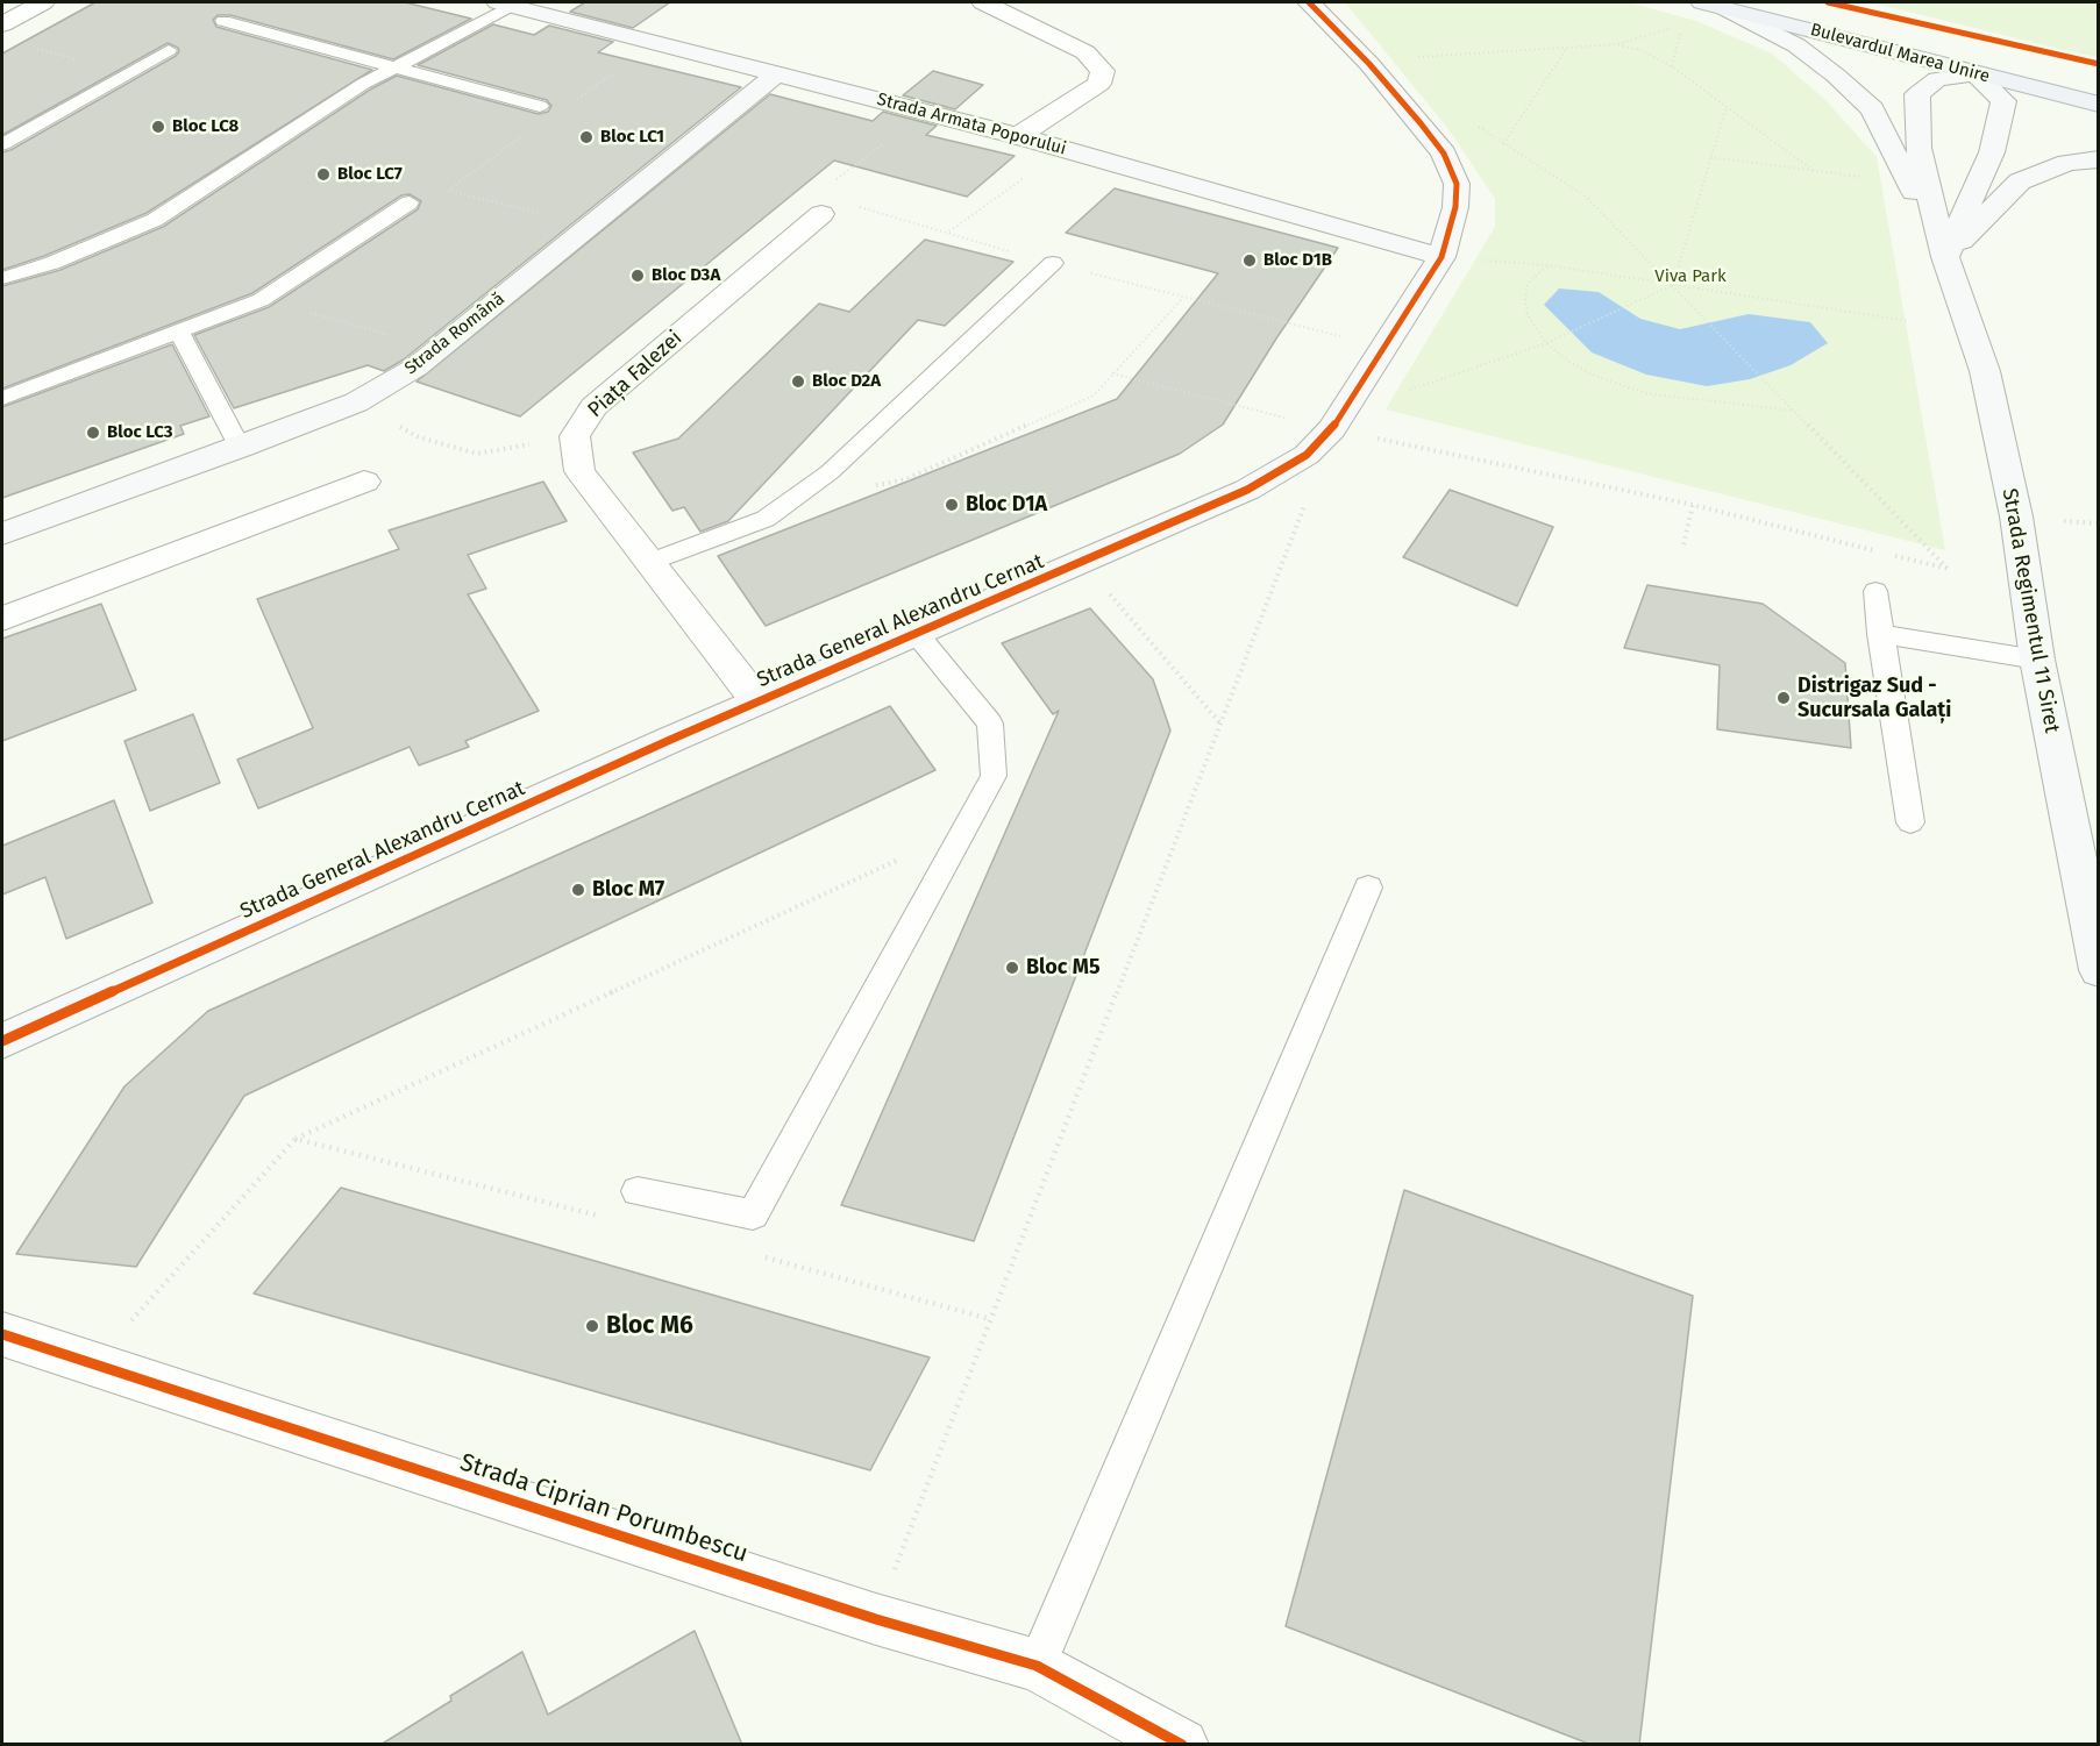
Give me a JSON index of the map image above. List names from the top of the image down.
{
  "streets": {
    "main road": ["Bulevardul Marea Unire"],
    "street": [
      "Strada Armata Poporului",
      "Strada Română",
      "Piața Falezei",
      "Strada Regimentul 11 Siret",
      "Strada General Alexandru Cernat",
      "Strada Ciprian Porumbescu"
    ]
  },
  "crossings": [
    ["Strada Armata Poporului", "Strada Română"],
    ["Strada Armata Poporului", "Strada General Alexandru Cernat"],
    ["Piața Falezei", "Strada General Alexandru Cernat"]
  ],
  "parks": ["Viva Park"],
  "places": [
    "Bloc LC8",
    "Bloc LC1",
    "Bloc LC7",
    "Bloc D1B",
    "Bloc D3A",
    "Bloc D2A",
    "Bloc LC3",
    "Bloc D1A",
    "Distrigaz Sud - Sucursala Galați",
    "Bloc M7",
    "Bloc M5",
    "Bloc M6"
  ]
}
